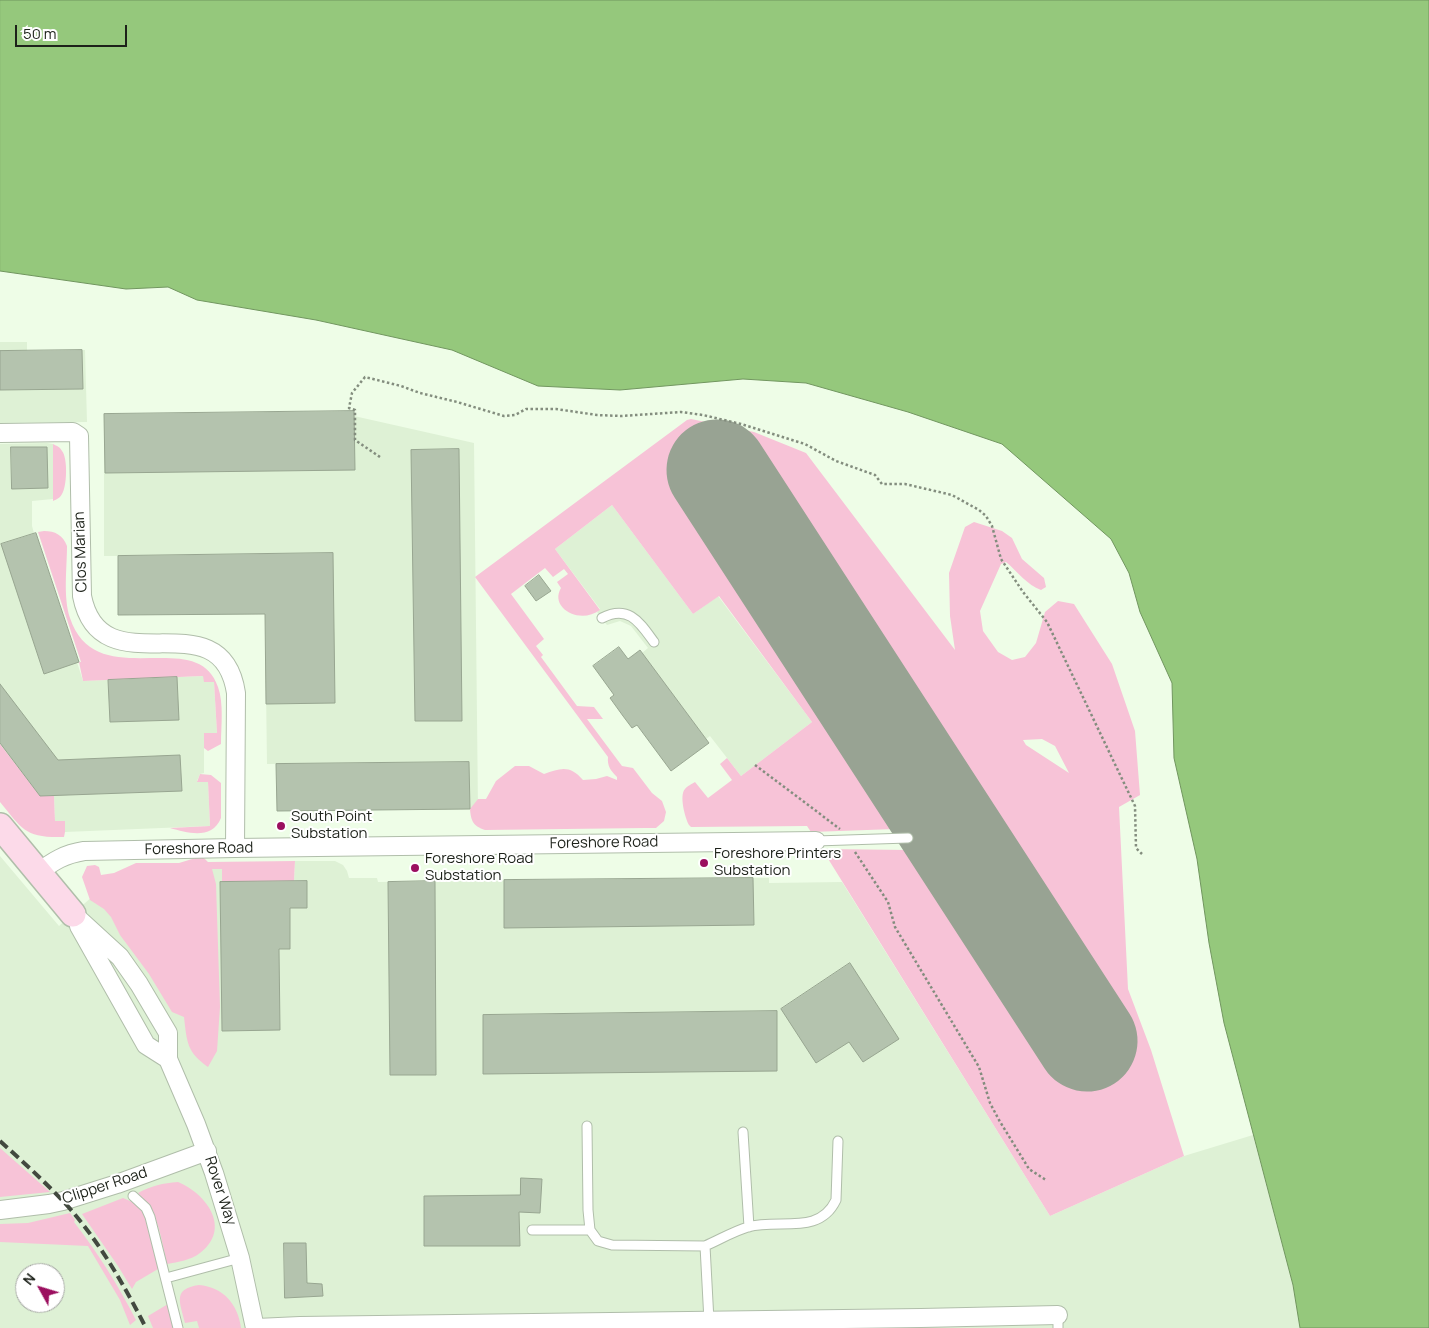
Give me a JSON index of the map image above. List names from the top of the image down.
{
  "streets": {
    "street": [
      "Clos Marian",
      "Foreshore Road",
      "Clipper Road",
      "Rover Way"
    ]
  },
  "crossings": [
    ["Clos Marian", "Foreshore Road"],
    ["Clipper Road", "Rover Way"]
  ],
  "places": ["South Point Substation", "Foreshore Printers Substation", "Foreshore Road Substation"],
  "scale_bar": "50 m",
  "north": "top left"
}
